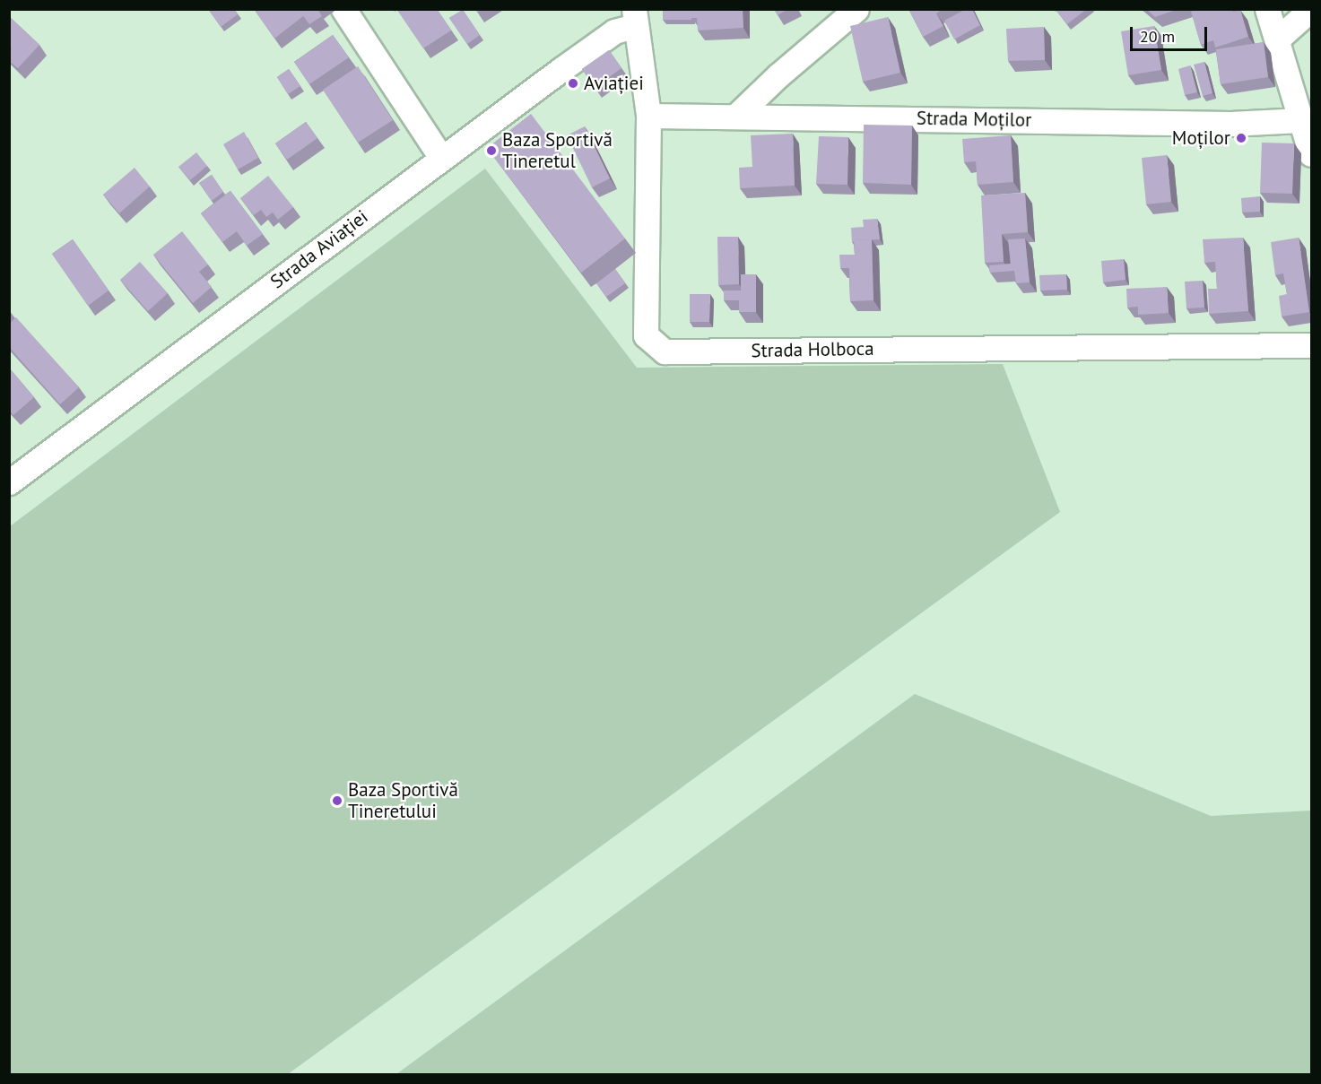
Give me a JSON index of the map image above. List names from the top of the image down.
{
  "streets": {
    "street": ["Strada Moților", "Strada Aviației", "Strada Holboca"]
  },
  "crossings": [
    ["Strada Moților", "Strada Holboca"],
    ["Strada Aviației", "Strada Holboca"]
  ],
  "places": [
    "Aviației",
    "Moților",
    "Baza Sportivă Tineretul",
    "Baza Sportivă Tineretului"
  ],
  "scale_bar": "20 m"
}
